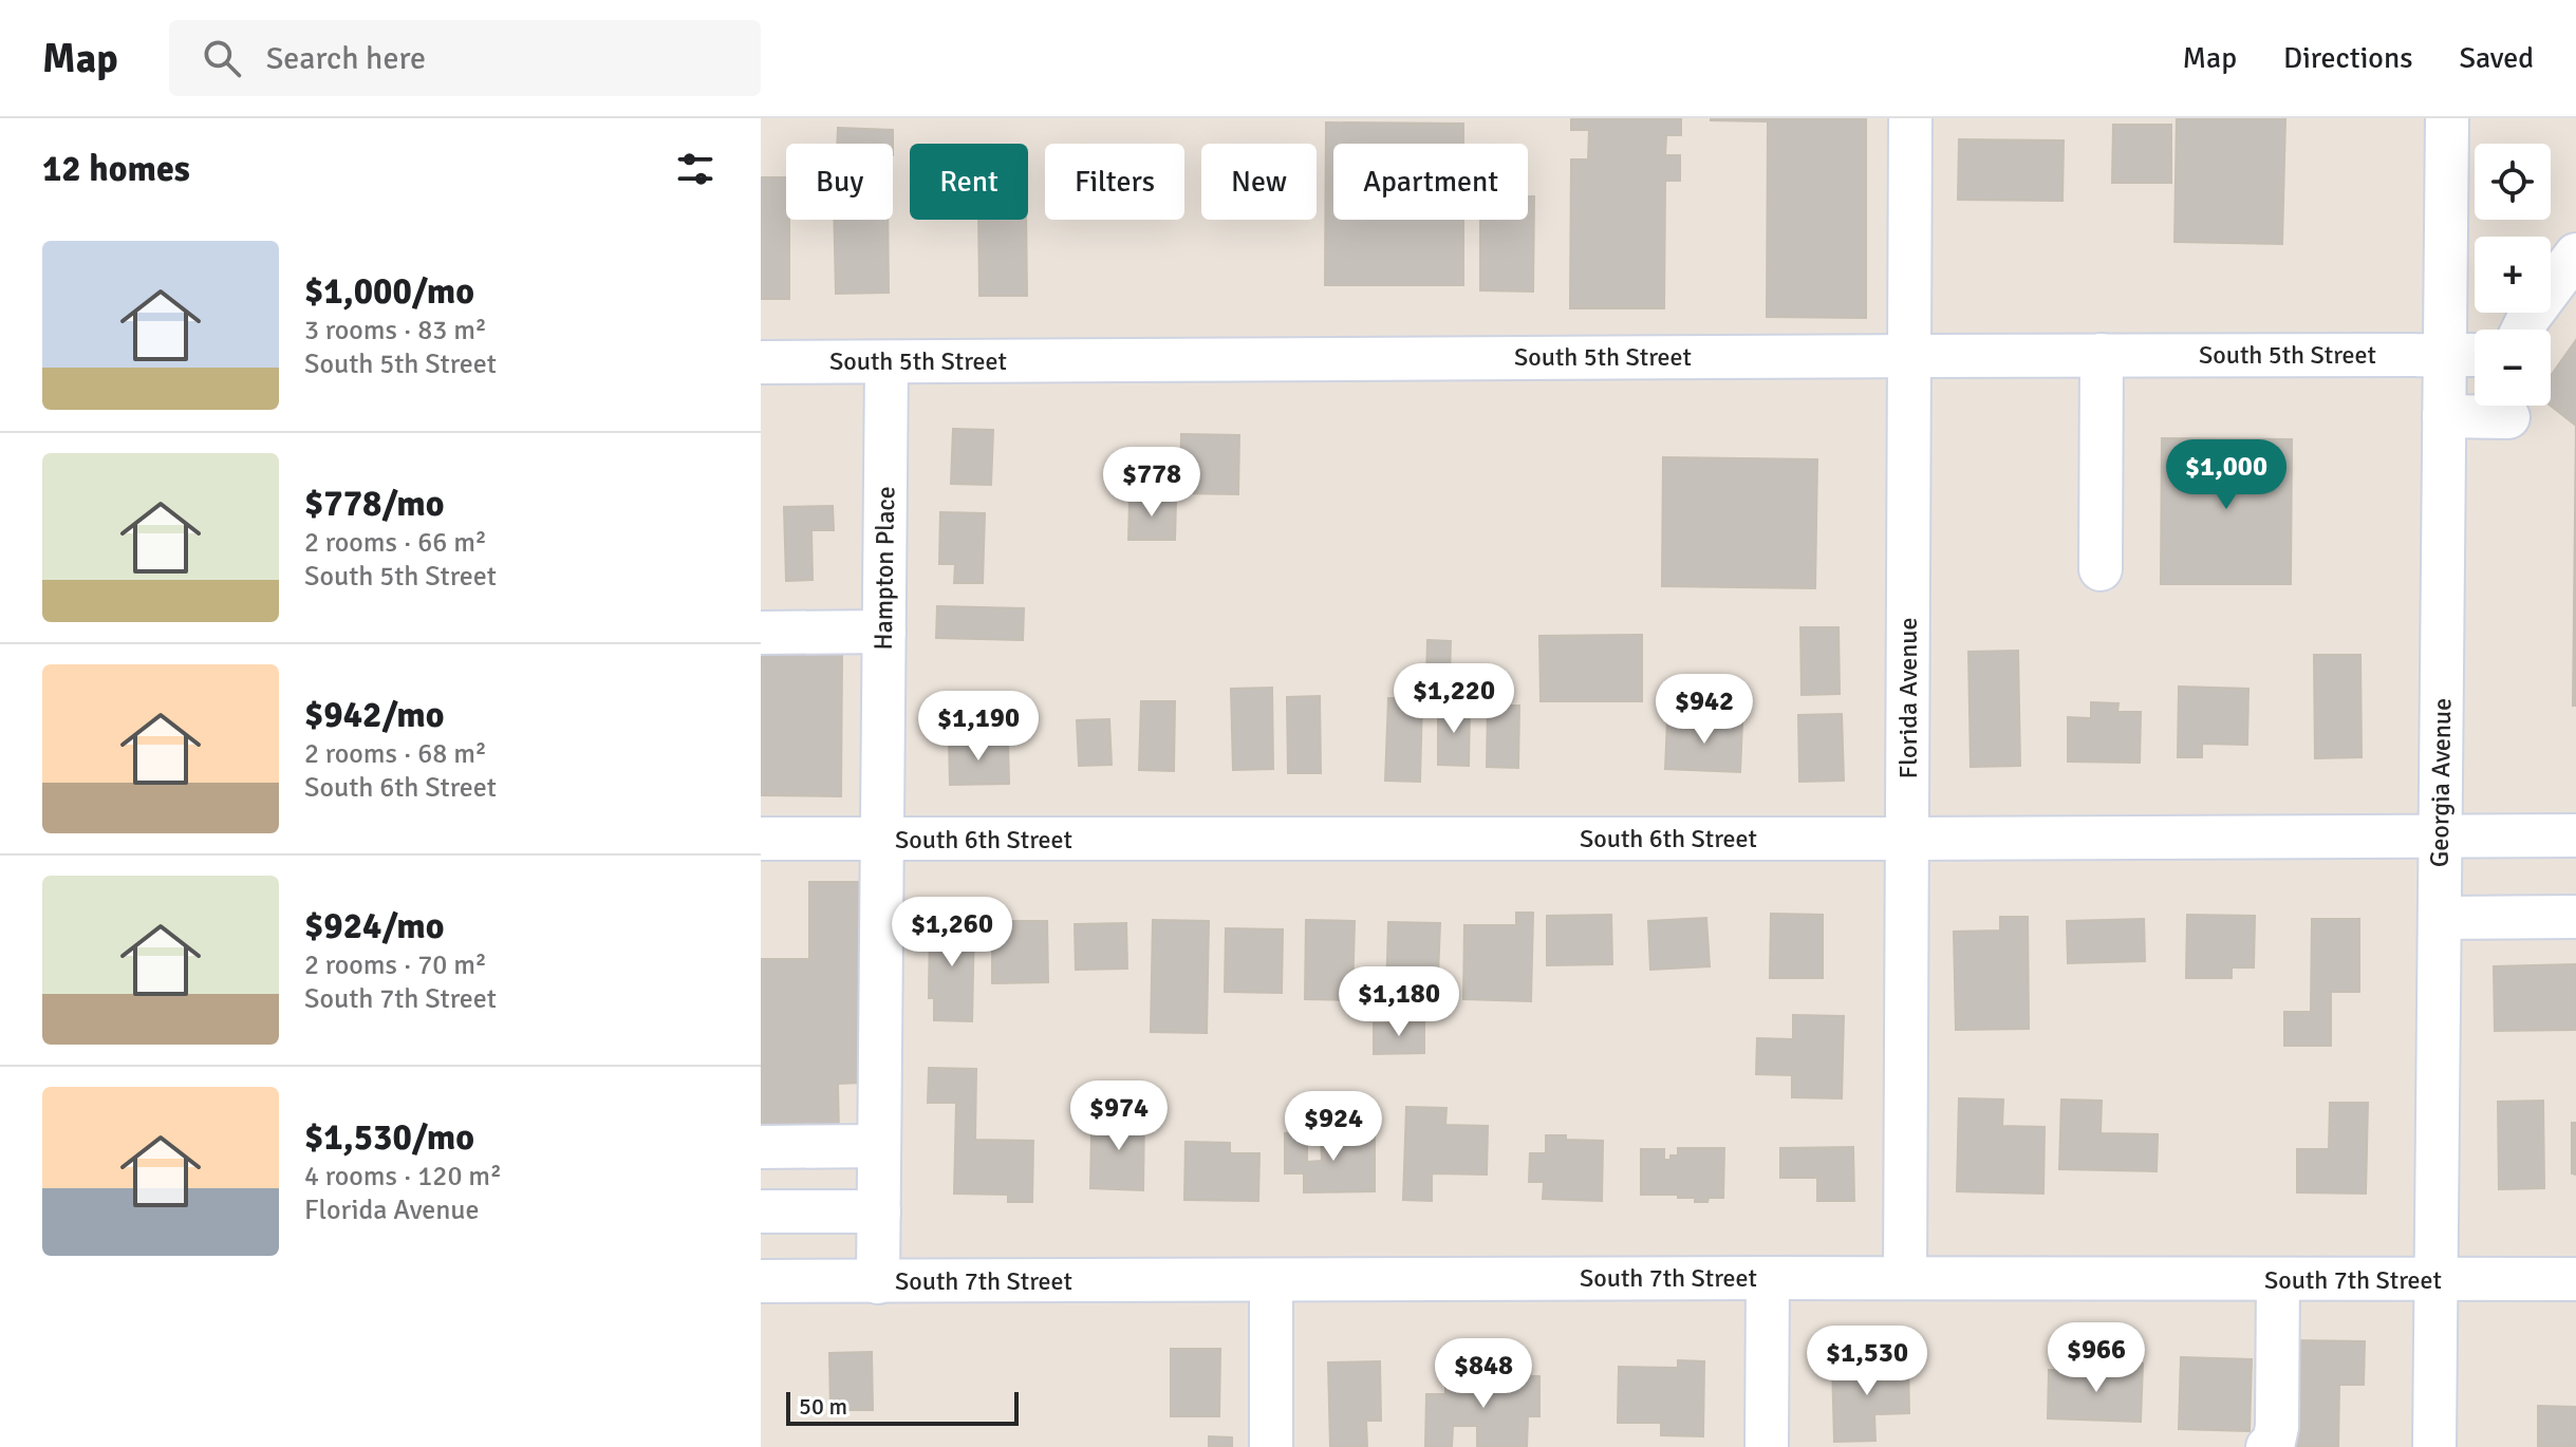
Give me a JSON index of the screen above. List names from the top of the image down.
{
  "streets": {
    "street": [
      "South 5th Street",
      "Hampton Place",
      "Florida Avenue",
      "Georgia Avenue",
      "South 6th Street",
      "South 7th Street"
    ]
  },
  "crossings": [
    ["South 5th Street", "Hampton Place"],
    ["South 5th Street", "Florida Avenue"],
    ["South 5th Street", "Georgia Avenue"],
    ["Hampton Place", "South 6th Street"],
    ["Hampton Place", "South 7th Street"],
    ["Florida Avenue", "South 6th Street"],
    ["Florida Avenue", "South 7th Street"],
    ["Georgia Avenue", "South 6th Street"],
    ["Georgia Avenue", "South 7th Street"]
  ],
  "scale_bar": "50 m",
  "page": {
    "header": "Map",
    "search": "Search here",
    "nav": ["Map", "Directions", "Saved"],
    "heading": "12 homes",
    "map_buttons": ["+", "−"],
    "chip": [
      "Buy",
      "Rent",
      "Filters",
      "New",
      "Apartment"
    ],
    "list": [
      {
        "name": "$1,000/mo",
        "note": "3 rooms · 83 m² · South 5th Street"
      },
      {
        "name": "$778/mo",
        "note": "2 rooms · 66 m² · South 5th Street"
      },
      {
        "name": "$942/mo",
        "note": "2 rooms · 68 m² · South 6th Street"
      },
      {
        "name": "$924/mo",
        "note": "2 rooms · 70 m² · South 7th Street"
      },
      {
        "name": "$1,530/mo",
        "note": "4 rooms · 120 m² · Florida Avenue"
      }
    ],
    "price": [
      "$1,000",
      "$778",
      "$1,220",
      "$942",
      "$1,190",
      "$1,260",
      "$1,180",
      "$974",
      "$924",
      "$966",
      "$1,530",
      "$848"
    ],
    "scale": "50 m"
  }
}
